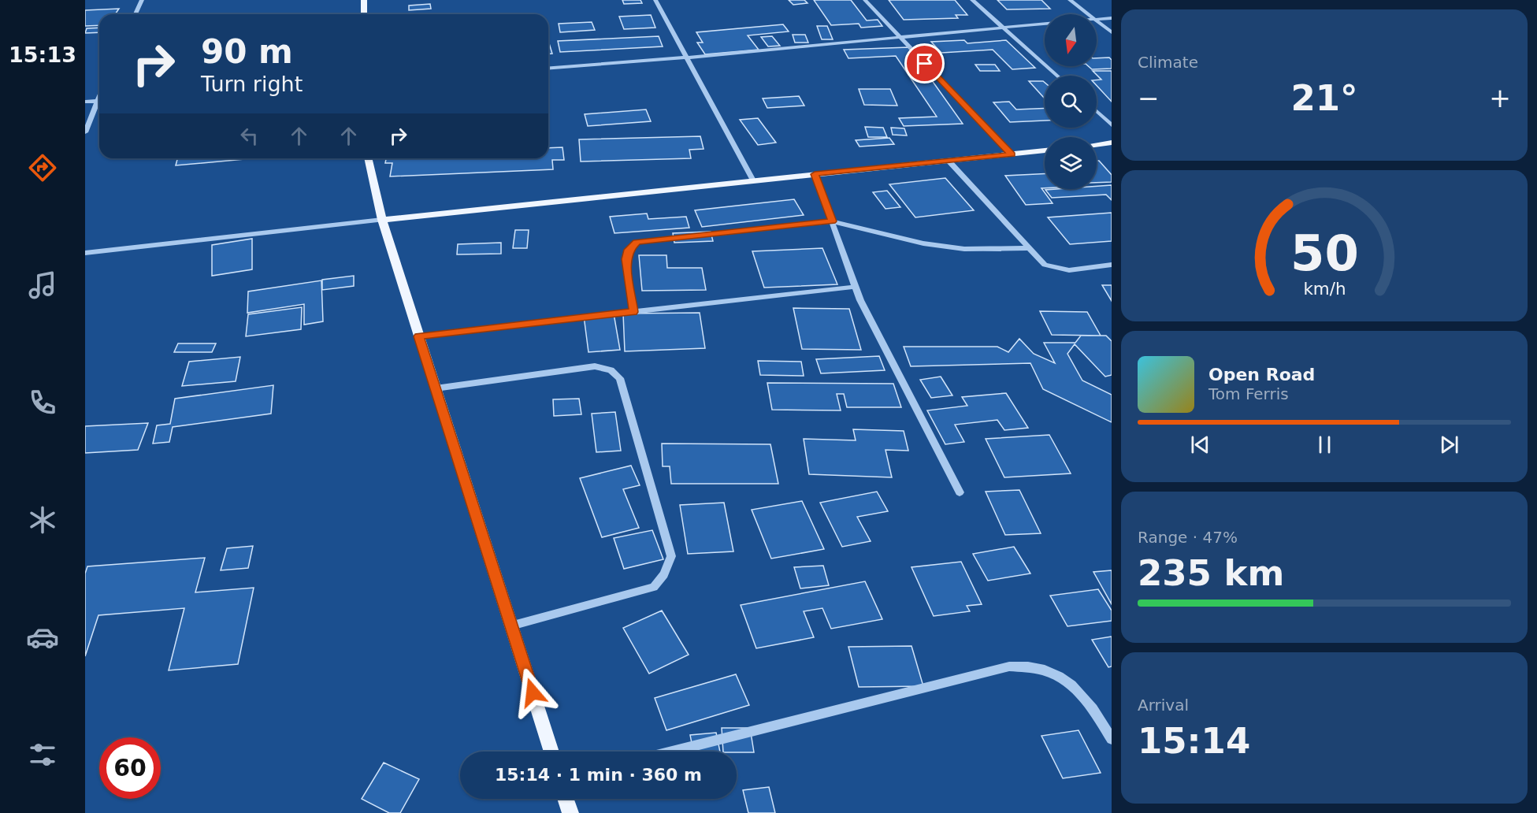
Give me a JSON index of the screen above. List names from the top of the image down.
{
  "north": "bottom",
  "page": {
    "tabs": "15:13",
    "tile": [
      "Climate",
      ["Range · 47%", "235 km"],
      ["Arrival", "15:14"]
    ],
    "turn": ["90 m", "Turn right"],
    "heat": ["−", "21°", "+"],
    "song": ["Open Road", "Tom Ferris"],
    "limit": "60",
    "trip": "15:14 · 1 min · 360 m",
    "gauge": ["50", "km/h"]
  }
}
